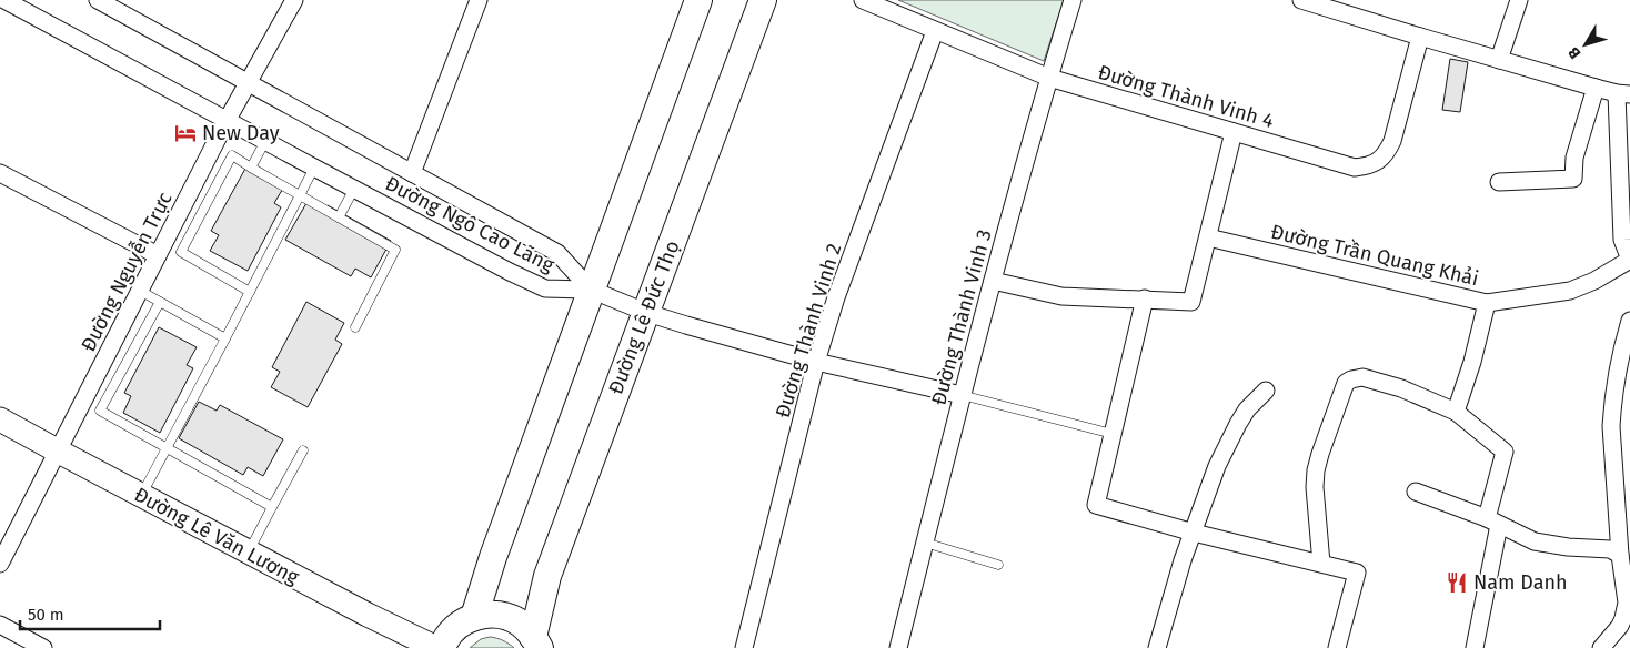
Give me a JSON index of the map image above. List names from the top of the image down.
{
  "streets": {
    "main road": ["Đường Lê Đức Thọ", "Đường Lê Văn Lương"],
    "street": [
      "Đường Thành Vinh 4",
      "Đường Ngô Cao Lãng",
      "Đường Trần Quang Khải",
      "Đường Nguyễn Trực",
      "Đường Thành Vinh 3",
      "Đường Thành Vinh 2"
    ]
  },
  "crossings": [
    ["Đường Thành Vinh 4", "Đường Thành Vinh 3"],
    ["Đường Thành Vinh 4", "Đường Thành Vinh 2"],
    ["Đường Ngô Cao Lãng", "Đường Nguyễn Trực"],
    ["Đường Nguyễn Trực", "Đường Lê Văn Lương"]
  ],
  "places": {
    "hotel": ["New Day"],
    "restaurant": ["Nam Danh"]
  },
  "scale_bar": "50 m",
  "north": "bottom left"
}
